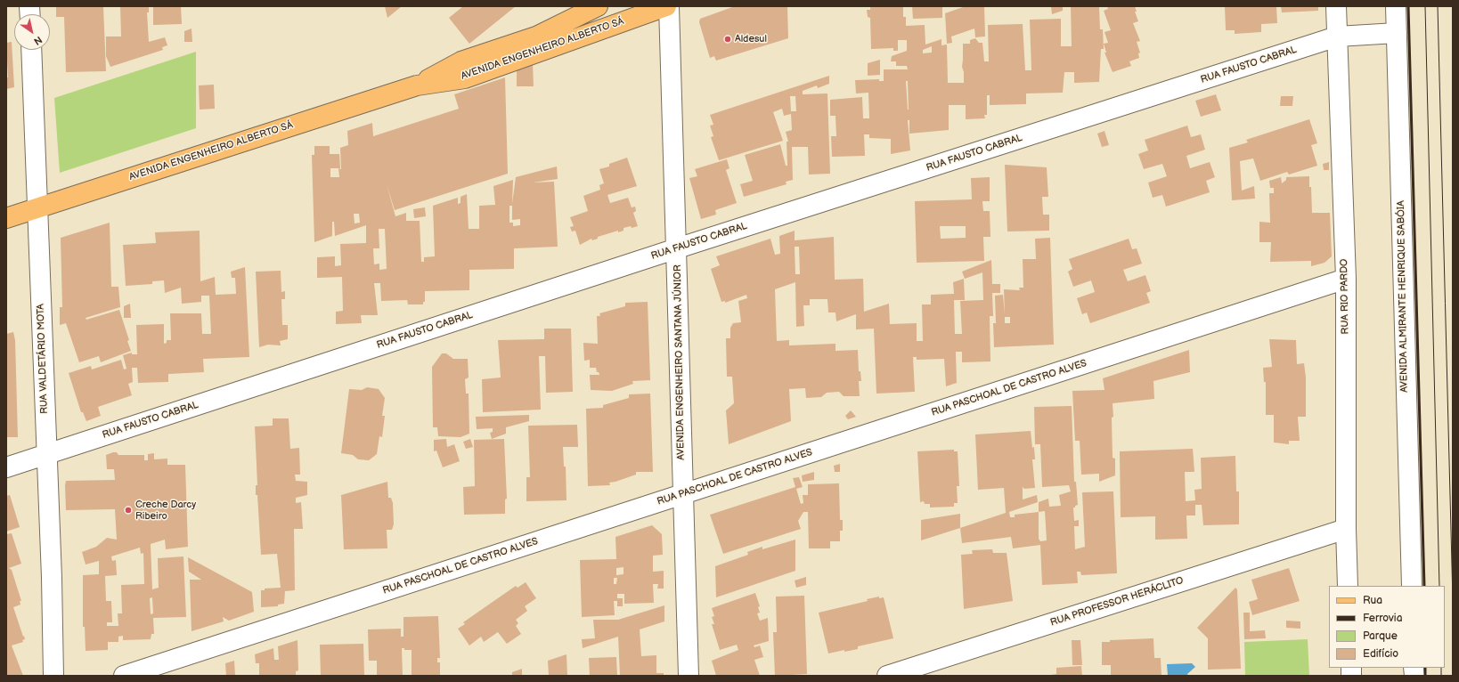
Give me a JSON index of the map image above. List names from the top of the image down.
{
  "streets": {
    "main road": ["AVENIDA ENGENHEIRO ALBERTO SÁ"],
    "street": [
      "RUA FAUSTO CABRAL",
      "RUA RIO PARDO",
      "AVENIDA ALMIRANTE HENRIQUE SABÓIA",
      "RUA VALDETÁRIO MOTA",
      "AVENIDA ENGENHEIRO SANTANA JÚNIOR",
      "RUA PASCHOAL DE CASTRO ALVES",
      "RUA PROFESSOR HERÁCLITO"
    ]
  },
  "crossings": [
    ["AVENIDA ENGENHEIRO ALBERTO SÁ", "RUA VALDETÁRIO MOTA"],
    ["AVENIDA ENGENHEIRO ALBERTO SÁ", "AVENIDA ENGENHEIRO SANTANA JÚNIOR"],
    ["RUA FAUSTO CABRAL", "RUA RIO PARDO"],
    ["RUA FAUSTO CABRAL", "AVENIDA ALMIRANTE HENRIQUE SABÓIA"],
    ["RUA FAUSTO CABRAL", "RUA VALDETÁRIO MOTA"],
    ["RUA FAUSTO CABRAL", "AVENIDA ENGENHEIRO SANTANA JÚNIOR"],
    ["RUA RIO PARDO", "RUA PASCHOAL DE CASTRO ALVES"],
    ["RUA RIO PARDO", "RUA PROFESSOR HERÁCLITO"],
    ["AVENIDA ENGENHEIRO SANTANA JÚNIOR", "RUA PASCHOAL DE CASTRO ALVES"]
  ],
  "places": ["Aldesul", "Creche Darcy Ribeiro"],
  "legend": [
    "Rua",
    "Ferrovia",
    "Parque",
    "Edifício"
  ],
  "north": "bottom right"
}
